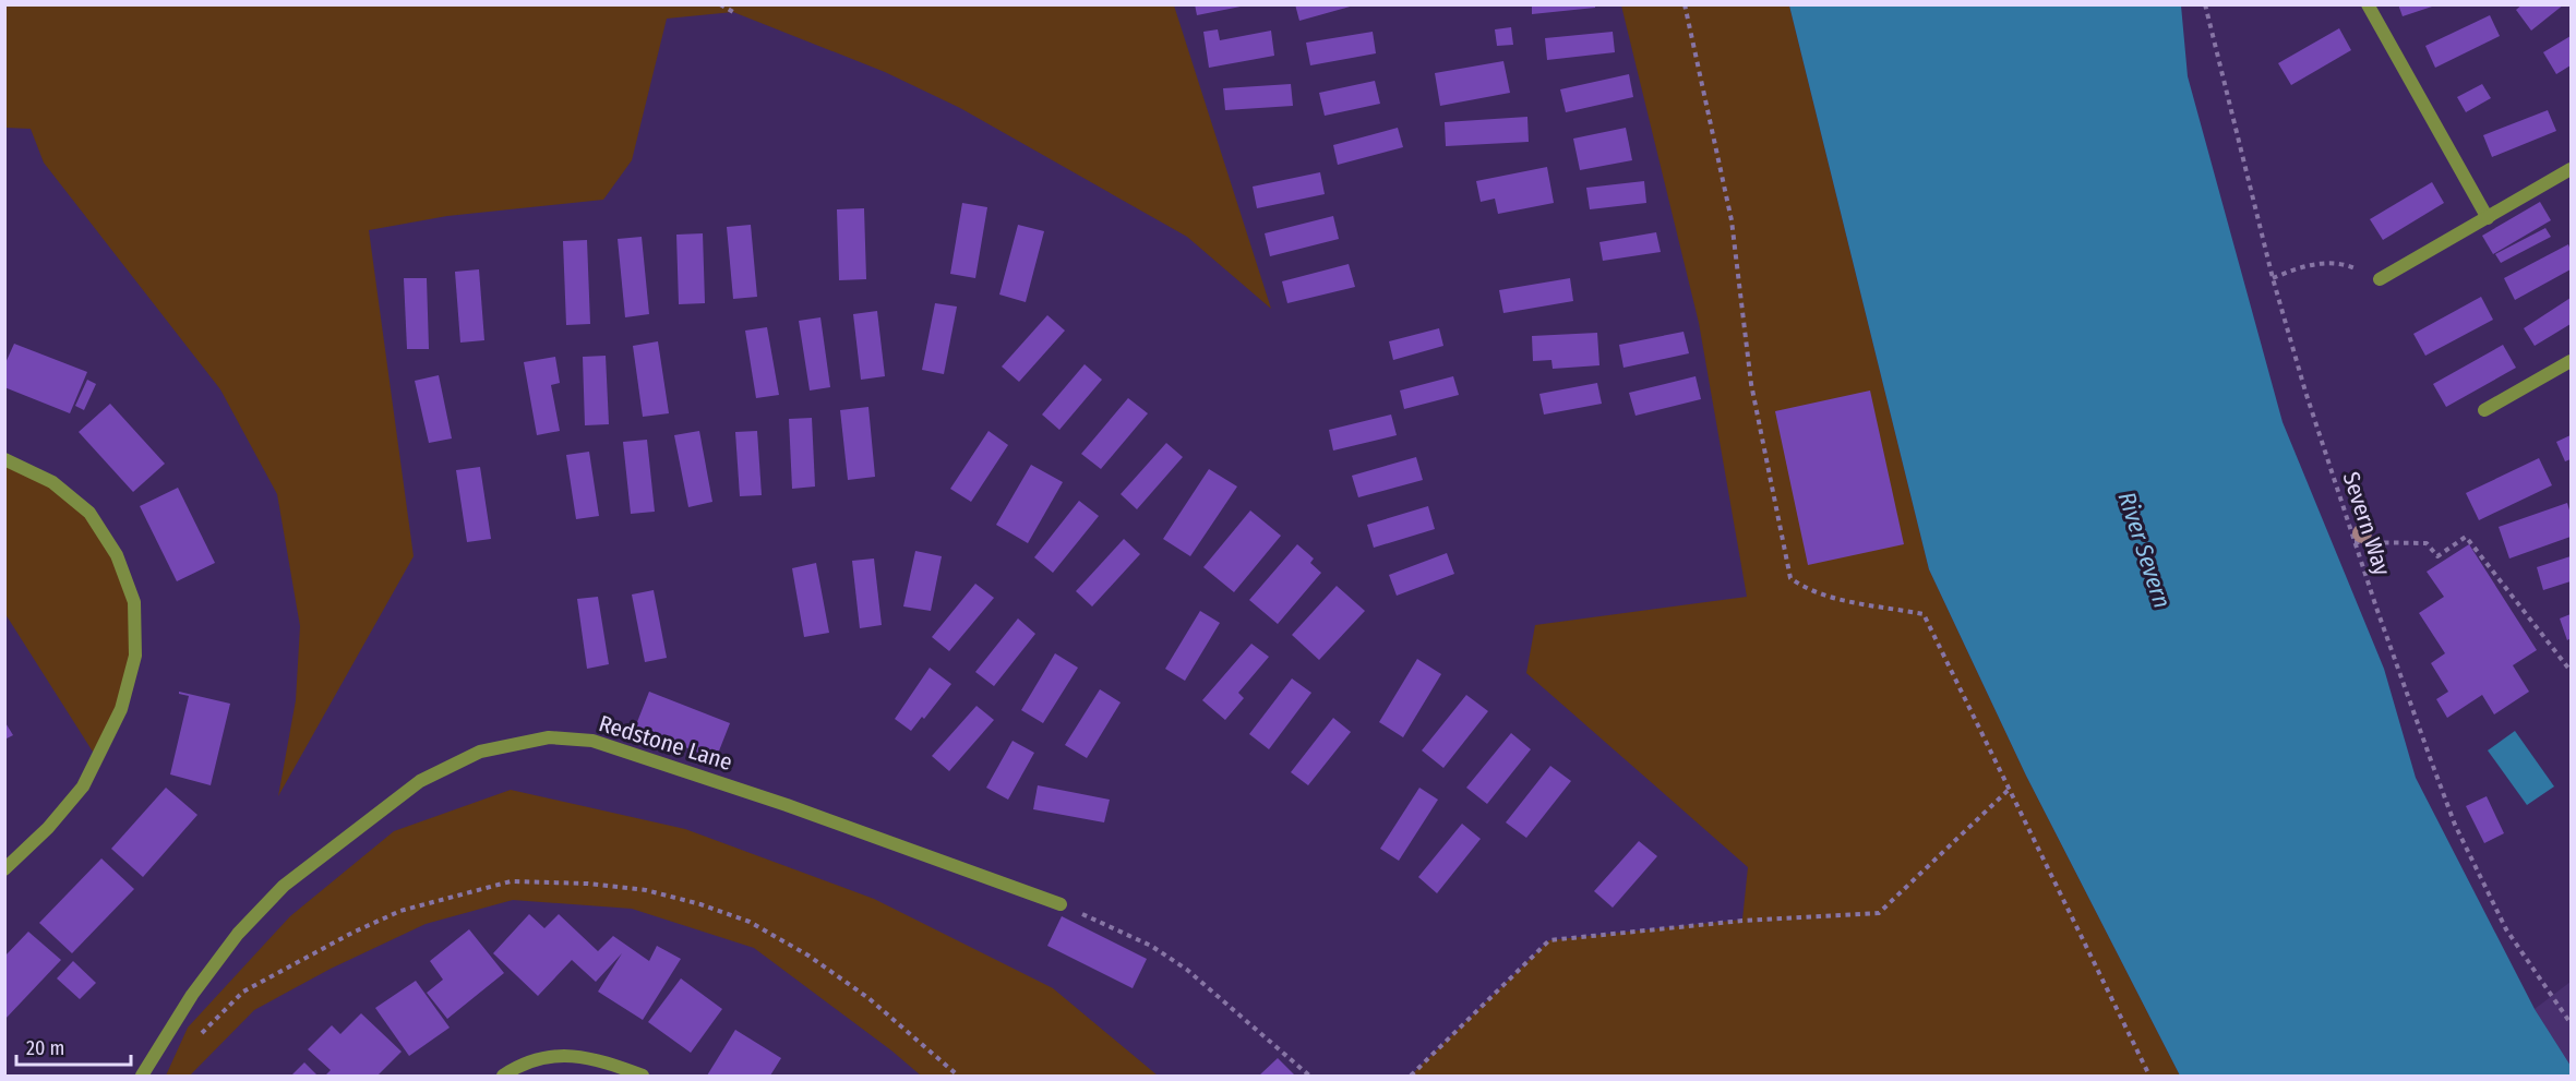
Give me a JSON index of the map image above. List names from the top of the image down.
{
  "streets": {
    "street": ["Redstone Lane"],
    "path": ["Severn Way"]
  },
  "water": ["River Severn"],
  "scale_bar": "20 m"
}
